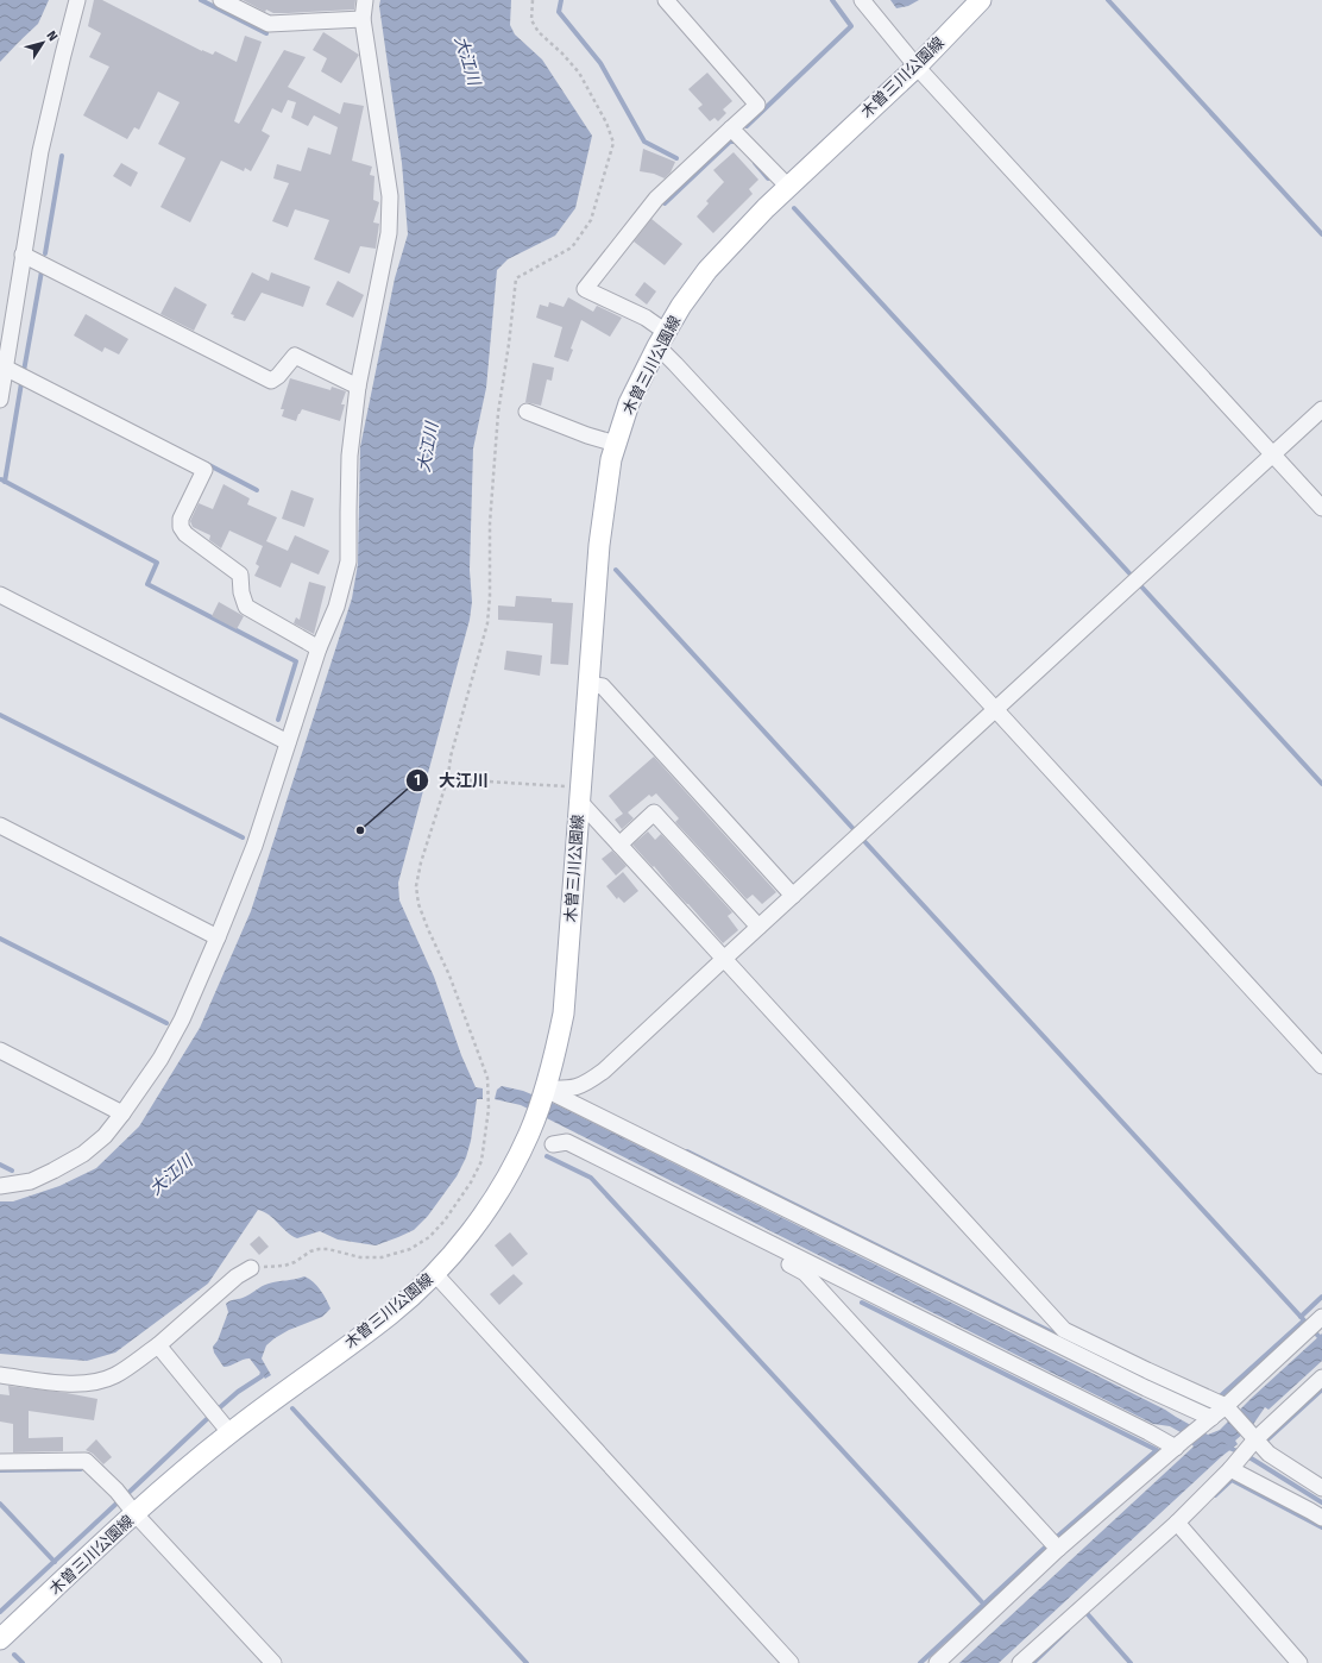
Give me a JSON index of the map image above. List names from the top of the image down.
{
  "streets": {
    "main road": ["木曽三川公園線"]
  },
  "water": ["大江川"],
  "places": ["大江川"],
  "north": "top right"
}
